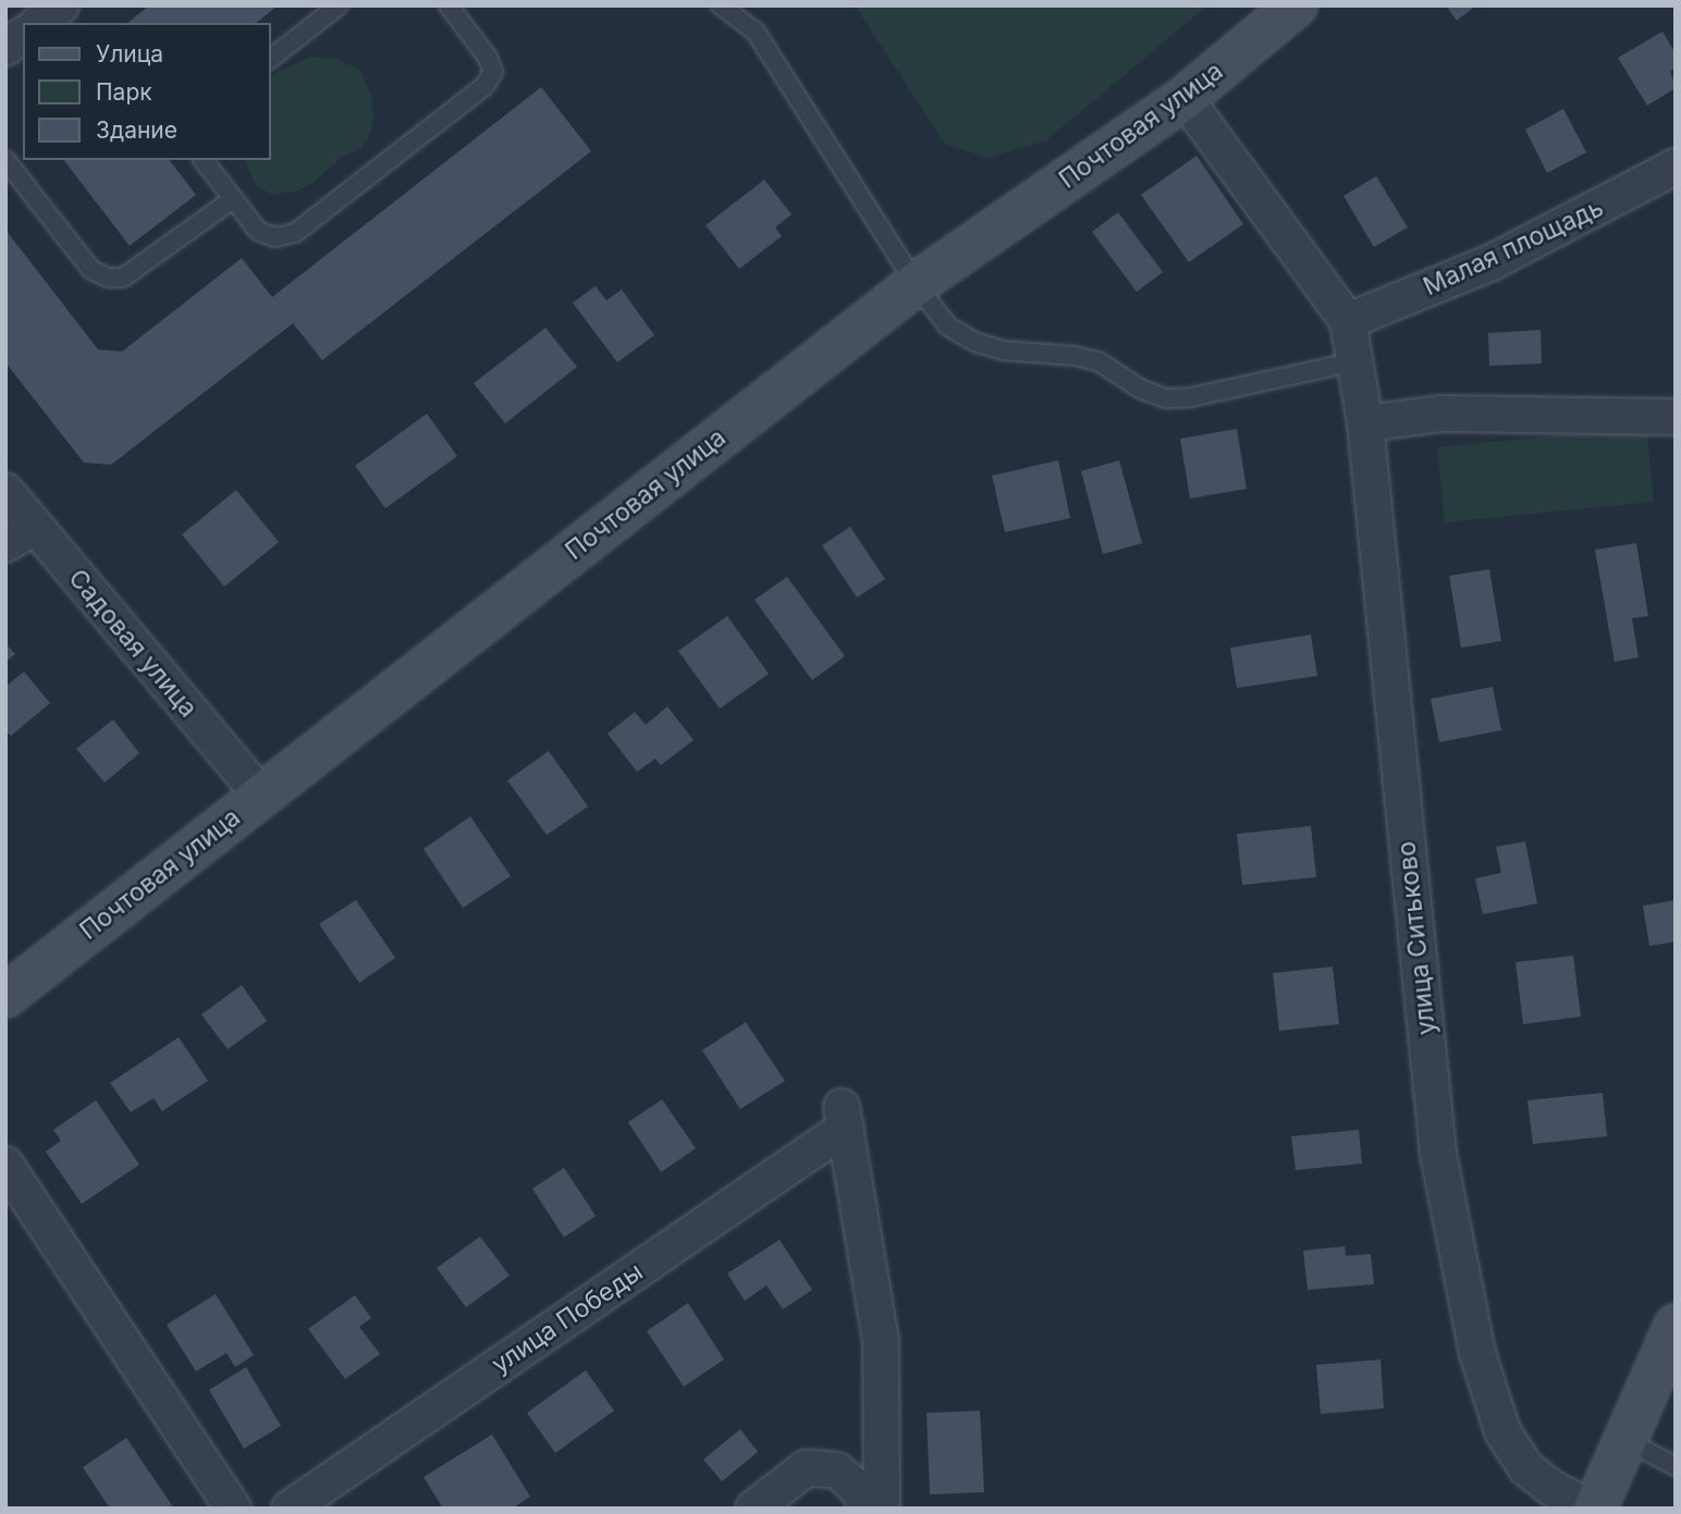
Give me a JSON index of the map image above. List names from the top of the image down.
{
  "streets": {
    "street": [
      "Почтовая улица",
      "Малая площадь",
      "Садовая улица",
      "улица Ситьково",
      "улица Победы"
    ]
  },
  "crossings": [
    ["Почтовая улица", "Садовая улица"],
    ["Малая площадь", "улица Ситьково"]
  ],
  "legend": ["Улица", "Парк", "Здание"]
}
